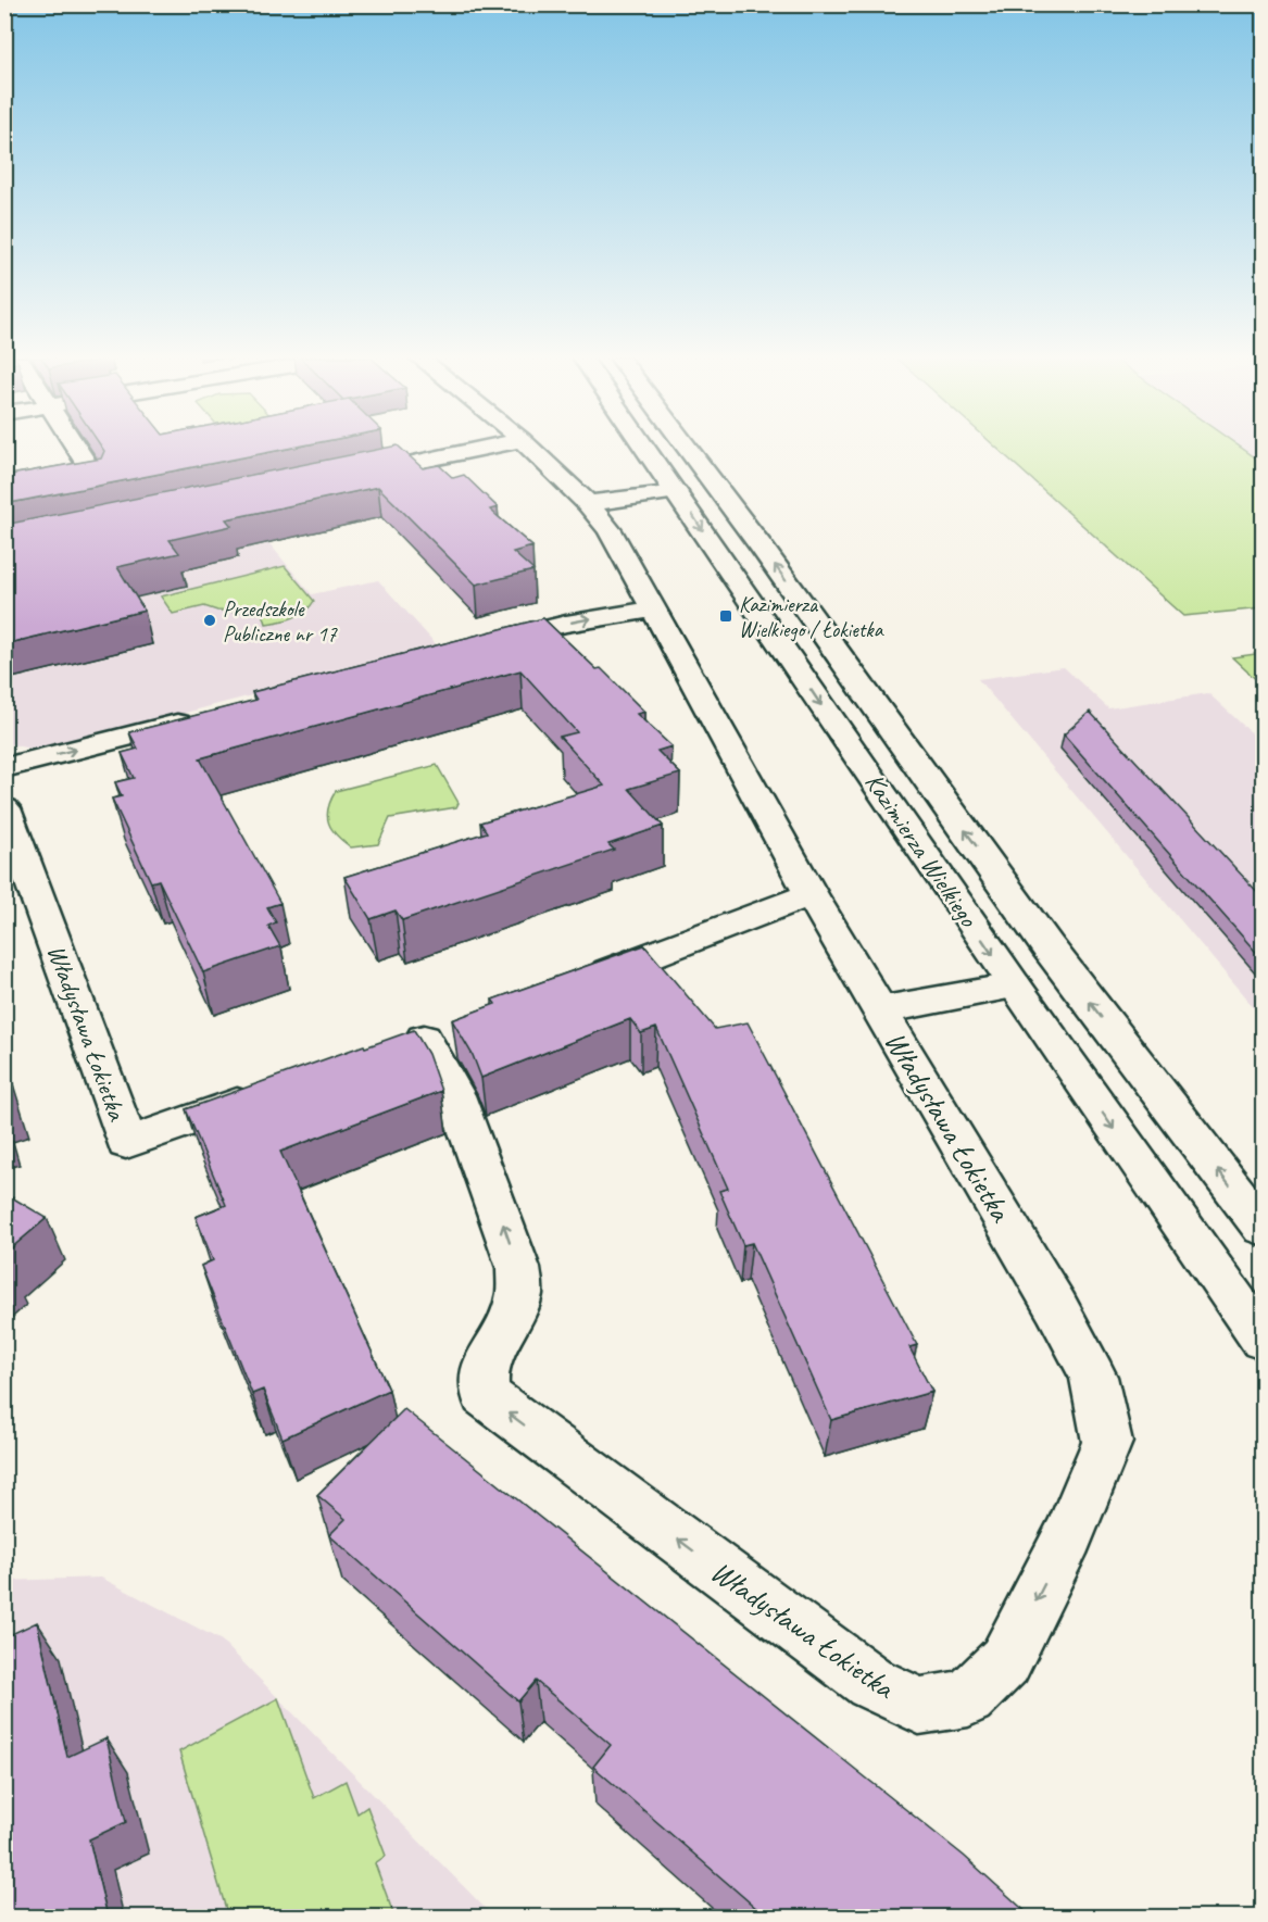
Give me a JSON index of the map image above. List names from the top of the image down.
{
  "streets": {
    "street": ["Kazimierza Wielkiego", "Władysława Łokietka"]
  },
  "crossings": [
    ["Kazimierza Wielkiego", "Władysława Łokietka"]
  ],
  "places": {
    "transit": ["Kazimierza Wielkiego / Łokietka"],
    "other": ["Przedszkole Publiczne nr 17"]
  }
}
